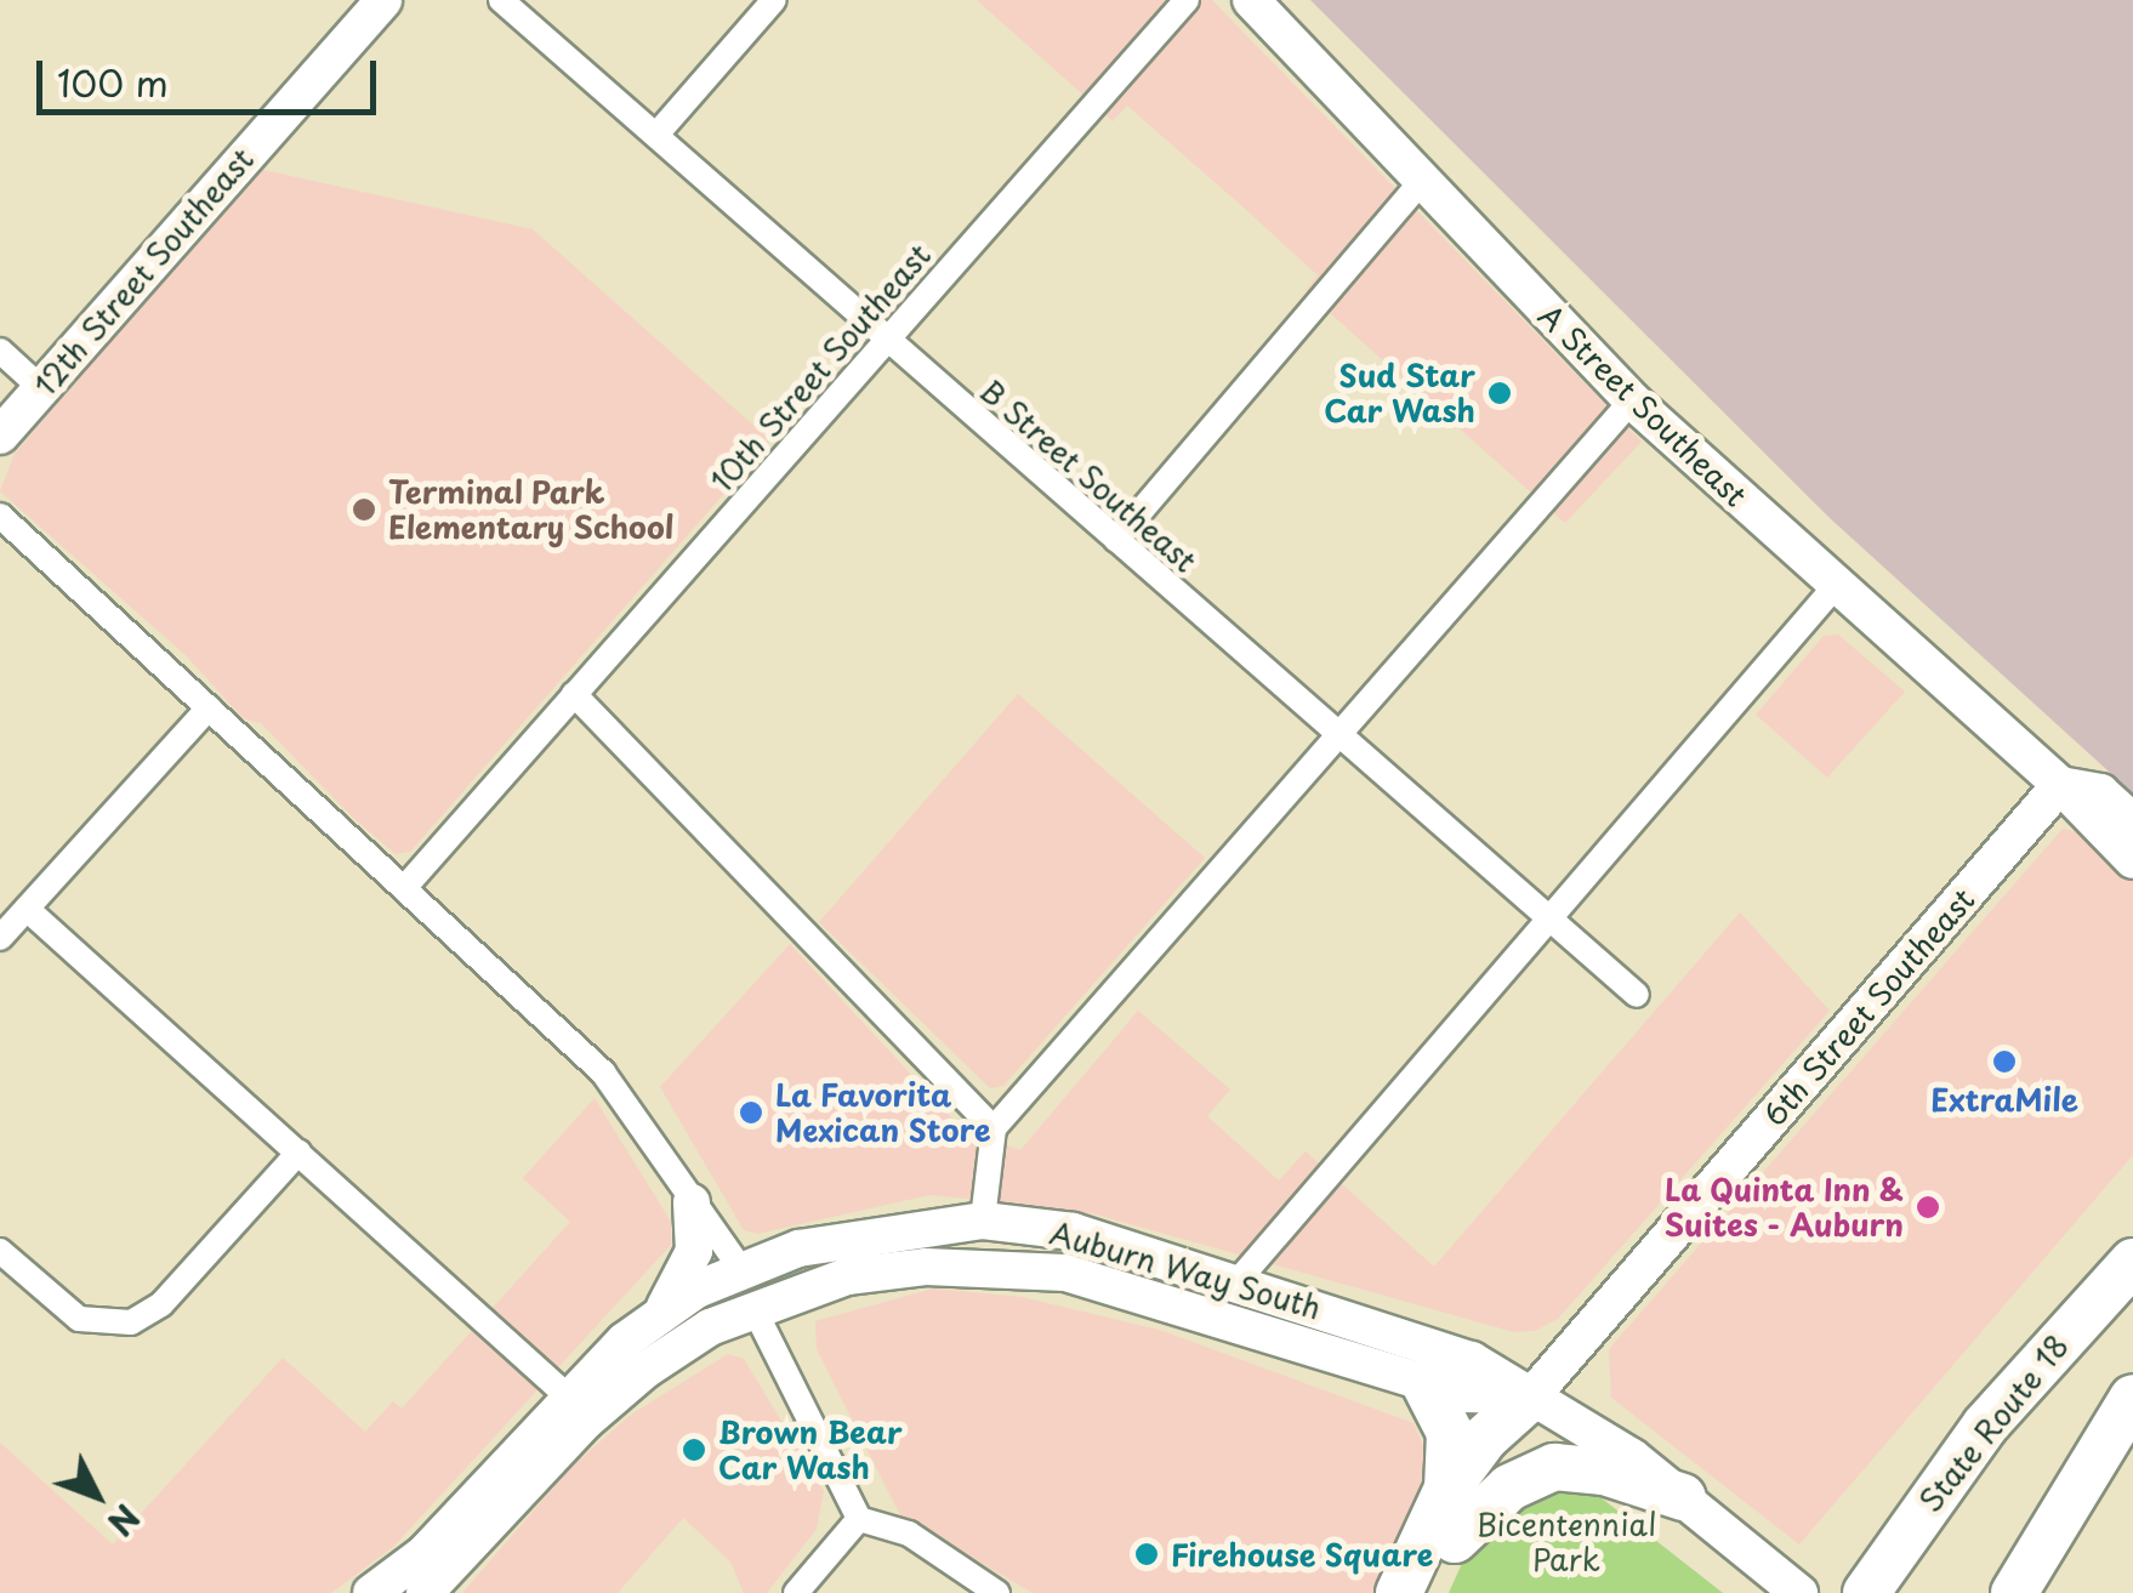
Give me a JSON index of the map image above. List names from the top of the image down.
{
  "streets": {
    "highway": ["State Route 18"],
    "main road": [
      "12th Street Southeast",
      "A Street Southeast",
      "6th Street Southeast",
      "Auburn Way South"
    ],
    "street": ["10th Street Southeast", "B Street Southeast"]
  },
  "crossings": [
    ["10th Street Southeast", "B Street Southeast"],
    ["A Street Southeast", "6th Street Southeast"],
    ["6th Street Southeast", "Auburn Way South"]
  ],
  "parks": ["Bicentennial Park"],
  "places": [
    "Sud Star Car Wash",
    "Terminal Park Elementary School",
    "ExtraMile",
    "La Favorita Mexican Store",
    "La Quinta Inn & Suites - Auburn",
    "Brown Bear Car Wash",
    "Firehouse Square"
  ],
  "scale_bar": "100 m",
  "north": "bottom right"
}
